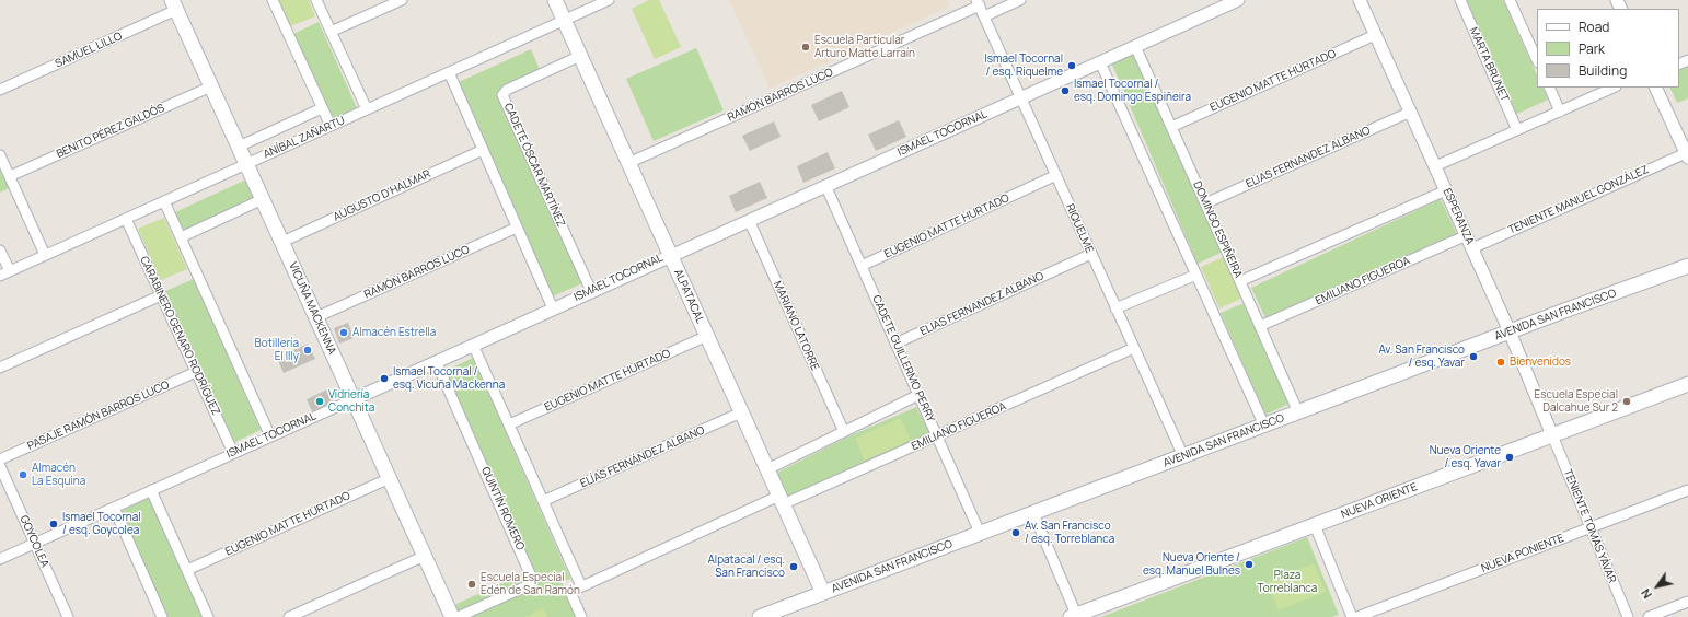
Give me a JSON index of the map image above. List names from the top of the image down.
{
  "streets": {
    "main road": [
      "ALPATACAL",
      "VICUÑA MACKENNA",
      "AVENIDA SAN FRANCISCO",
      "NUEVA ORIENTE"
    ],
    "street": [
      "SAMUEL LILLO",
      "MARTA BRUNET",
      "EUGENIO MATTE HURTADO",
      "RAMÓN BARROS LUCO",
      "BENITO PÉREZ GALDÓS",
      "ISMAEL TOCORNAL",
      "ANÍBAL ZAÑARTU",
      "ELIAS FERNANDEZ ALBANO",
      "CADETE ÓSCAR MARTÍNEZ",
      "AUGUSTO D'HALMAR",
      "TENIENTE MANUEL GONZÁLEZ",
      "ESPERANZA",
      "RIQUELME",
      "DOMINGO ESPIÑEIRA",
      "EMILIANO FIGUEROA",
      "MARIANO LATORRE",
      "CARABINERO GENARO RODRÍGUEZ",
      "CADETE GUILLERMO PERRY",
      "PASAJE RAMÓN BARROS LUCO",
      "ELÍAS FERNÁNDEZ ALBANO",
      "QUINTÍN ROMERO",
      "TENIENTE TOMÁS YÁVAR",
      "GOYCOLEA",
      "NUEVA PONIENTE"
    ]
  },
  "crossings": [
    ["SAMUEL LILLO", "VICUÑA MACKENNA"],
    ["EUGENIO MATTE HURTADO", "ESPERANZA"],
    ["EUGENIO MATTE HURTADO", "RIQUELME"],
    ["EUGENIO MATTE HURTADO", "DOMINGO ESPIÑEIRA"],
    ["EUGENIO MATTE HURTADO", "ALPATACAL"],
    ["EUGENIO MATTE HURTADO", "VICUÑA MACKENNA"],
    ["EUGENIO MATTE HURTADO", "CADETE GUILLERMO PERRY"],
    ["RAMÓN BARROS LUCO", "RIQUELME"],
    ["RAMÓN BARROS LUCO", "ALPATACAL"],
    ["RAMÓN BARROS LUCO", "VICUÑA MACKENNA"],
    ["BENITO PÉREZ GALDÓS", "VICUÑA MACKENNA"],
    ["ISMAEL TOCORNAL", "CADETE ÓSCAR MARTÍNEZ"],
    ["ISMAEL TOCORNAL", "RIQUELME"],
    ["ISMAEL TOCORNAL", "DOMINGO ESPIÑEIRA"],
    ["ISMAEL TOCORNAL", "ALPATACAL"],
    ["ISMAEL TOCORNAL", "VICUÑA MACKENNA"],
    ["ISMAEL TOCORNAL", "MARIANO LATORRE"],
    ["ISMAEL TOCORNAL", "CARABINERO GENARO RODRÍGUEZ"],
    ["ISMAEL TOCORNAL", "CADETE GUILLERMO PERRY"],
    ["ISMAEL TOCORNAL", "QUINTÍN ROMERO"],
    ["ISMAEL TOCORNAL", "GOYCOLEA"],
    ["ANÍBAL ZAÑARTU", "ALPATACAL"],
    ["ANÍBAL ZAÑARTU", "VICUÑA MACKENNA"],
    ["ANÍBAL ZAÑARTU", "CARABINERO GENARO RODRÍGUEZ"],
    ["ELIAS FERNANDEZ ALBANO", "ESPERANZA"],
    ["ELIAS FERNANDEZ ALBANO", "RIQUELME"],
    ["ELIAS FERNANDEZ ALBANO", "DOMINGO ESPIÑEIRA"],
    ["ELIAS FERNANDEZ ALBANO", "CADETE GUILLERMO PERRY"],
    ["CADETE ÓSCAR MARTÍNEZ", "ALPATACAL"],
    ["AUGUSTO D'HALMAR", "VICUÑA MACKENNA"],
    ["TENIENTE MANUEL GONZÁLEZ", "ESPERANZA"],
    ["ESPERANZA", "EMILIANO FIGUEROA"],
    ["ESPERANZA", "AVENIDA SAN FRANCISCO"],
    ["ESPERANZA", "NUEVA ORIENTE"],
    ["ESPERANZA", "TENIENTE TOMÁS YÁVAR"],
    ["RIQUELME", "EMILIANO FIGUEROA"],
    ["RIQUELME", "AVENIDA SAN FRANCISCO"],
    ["DOMINGO ESPIÑEIRA", "EMILIANO FIGUEROA"],
    ["DOMINGO ESPIÑEIRA", "AVENIDA SAN FRANCISCO"],
    ["EMILIANO FIGUEROA", "ALPATACAL"],
    ["EMILIANO FIGUEROA", "CADETE GUILLERMO PERRY"],
    ["ALPATACAL", "AVENIDA SAN FRANCISCO"],
    ["ALPATACAL", "ELÍAS FERNÁNDEZ ALBANO"],
    ["AVENIDA SAN FRANCISCO", "CADETE GUILLERMO PERRY"],
    ["CARABINERO GENARO RODRÍGUEZ", "PASAJE RAMÓN BARROS LUCO"],
    ["NUEVA ORIENTE", "TENIENTE TOMÁS YÁVAR"],
    ["TENIENTE TOMÁS YÁVAR", "NUEVA PONIENTE"]
  ],
  "parks": ["Plaza Torreblanca"],
  "places": [
    "Escuela Particular Arturo Matte Larraín",
    "Ismael Tocornal / esq. Riquelme",
    "Ismael Tocornal / esq. Domingo Espiñeira",
    "Almacén Estrella",
    "Botillería El Illy",
    "Av. San Francisco / esq. Yavar",
    "Bienvenidos",
    "Ismael Tocornal / esq. Vicuña Mackenna",
    "Vidriería Conchita",
    "Escuela Especial Dalcahue Sur 2",
    "Nueva Oriente / esq. Yavar",
    "Almacén La Esquina",
    "Ismael Tocornal / esq. Goycolea",
    "Av. San Francisco / esq. Torreblanca",
    "Nueva Oriente / esq. Manuel Bulnes",
    "Alpatacal / esq. San Francisco",
    "Escuela Especial Edén de San Ramón"
  ],
  "legend": ["Road", "Park", "Building"],
  "north": "bottom left"
}
